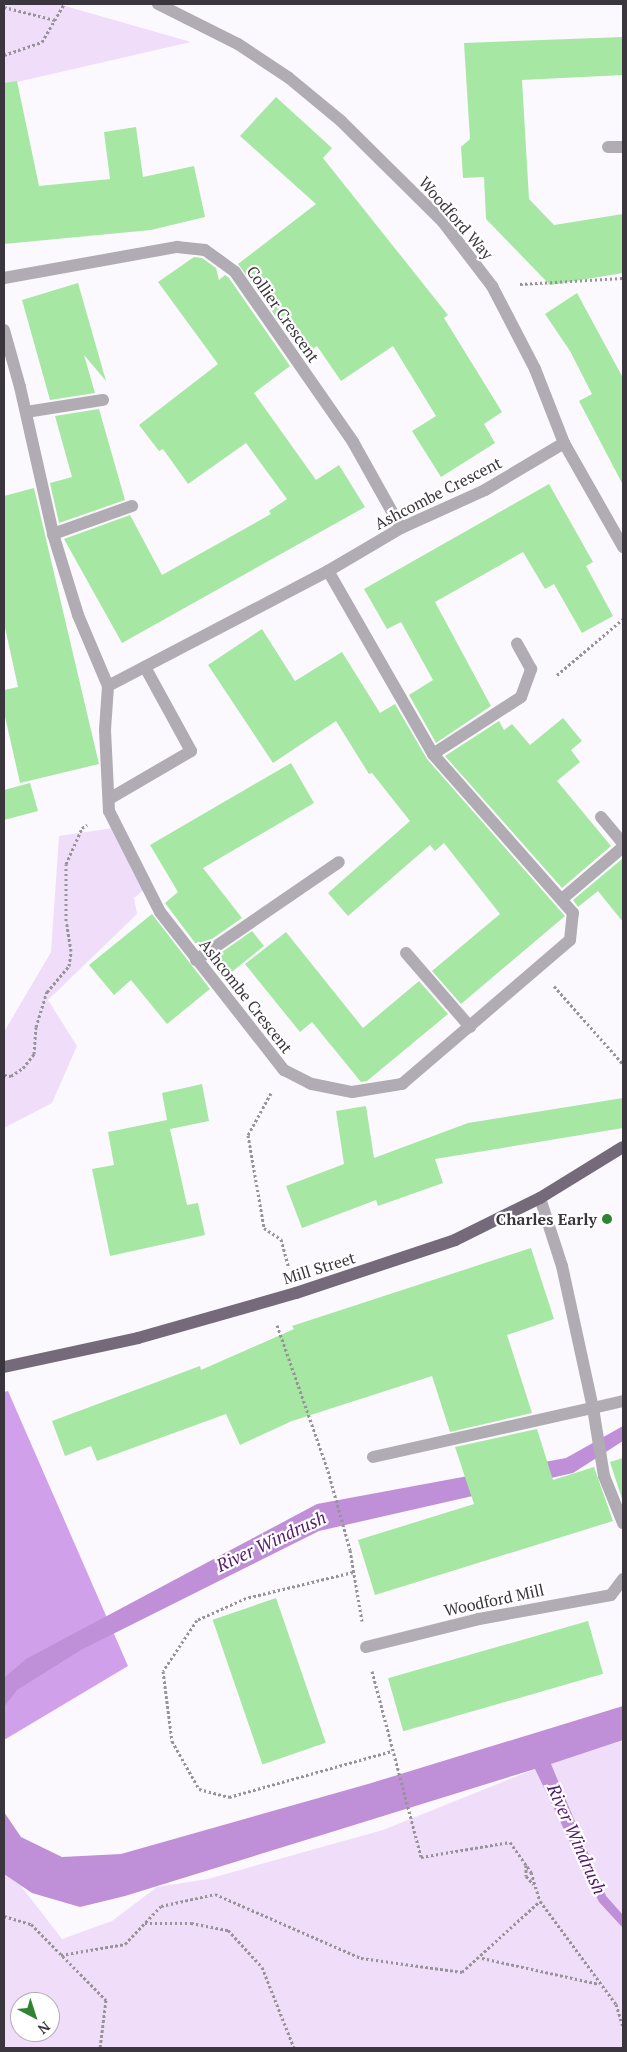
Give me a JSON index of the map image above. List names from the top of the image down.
{
  "streets": {
    "main road": ["Mill Street"],
    "street": [
      "Woodford Way",
      "Collier Crescent",
      "Ashcombe Crescent",
      "Woodford Mill"
    ]
  },
  "crossings": [
    ["Woodford Way", "Ashcombe Crescent"],
    ["Collier Crescent", "Ashcombe Crescent"]
  ],
  "water": ["River Windrush"],
  "places": ["Charles Early"],
  "north": "bottom right"
}
